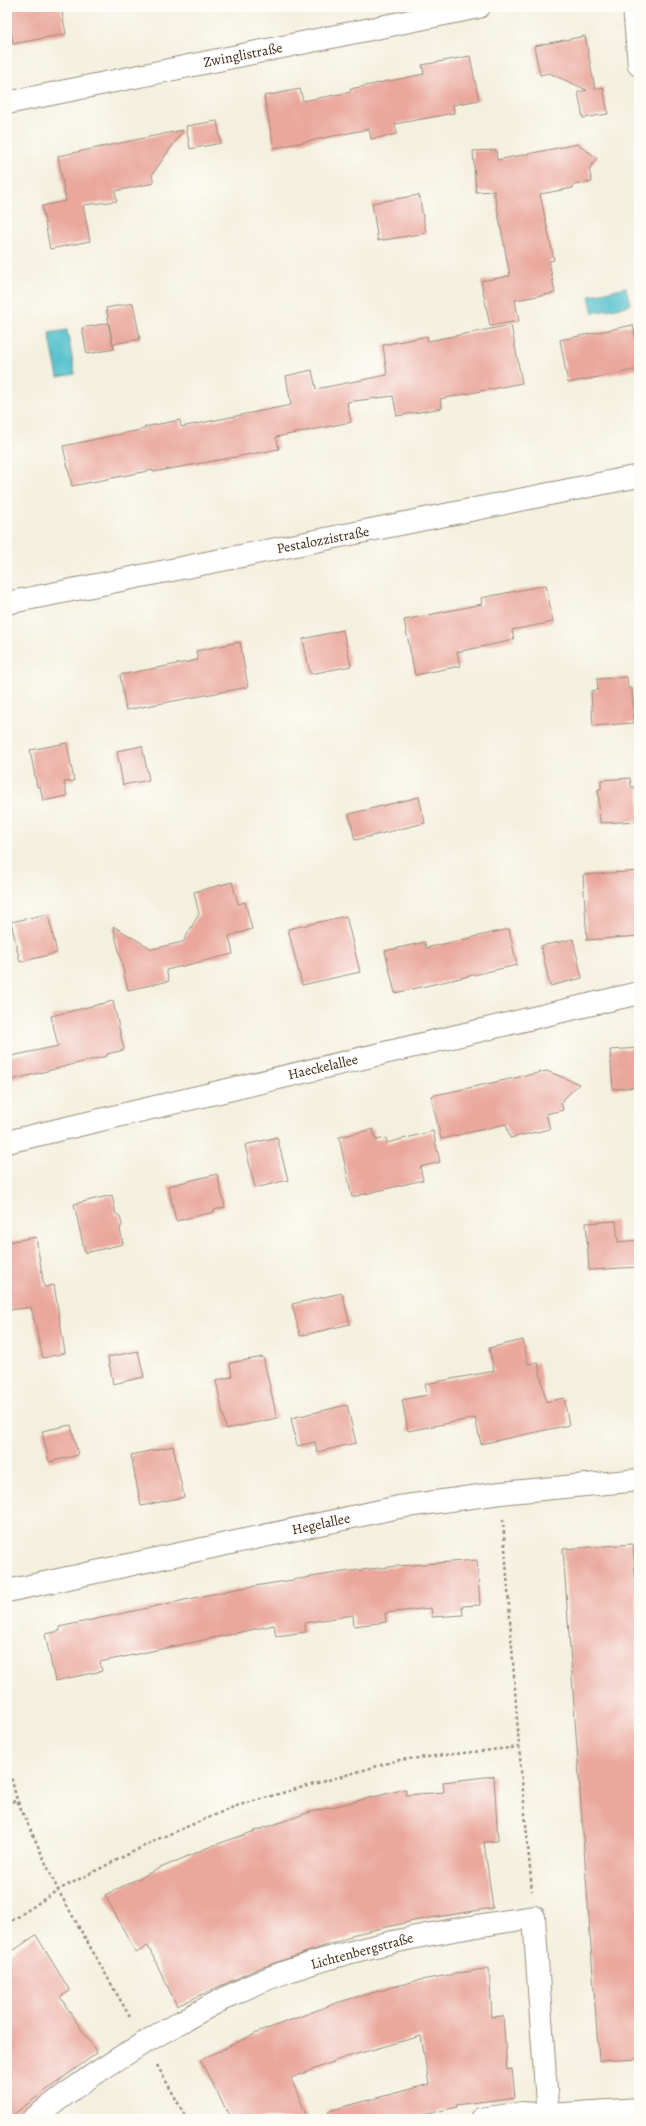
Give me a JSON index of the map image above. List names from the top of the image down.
{
  "streets": {
    "street": [
      "Zwinglistraße",
      "Pestalozzistraße",
      "Haeckelallee",
      "Hegelallee",
      "Lichtenbergstraße"
    ]
  }
}
